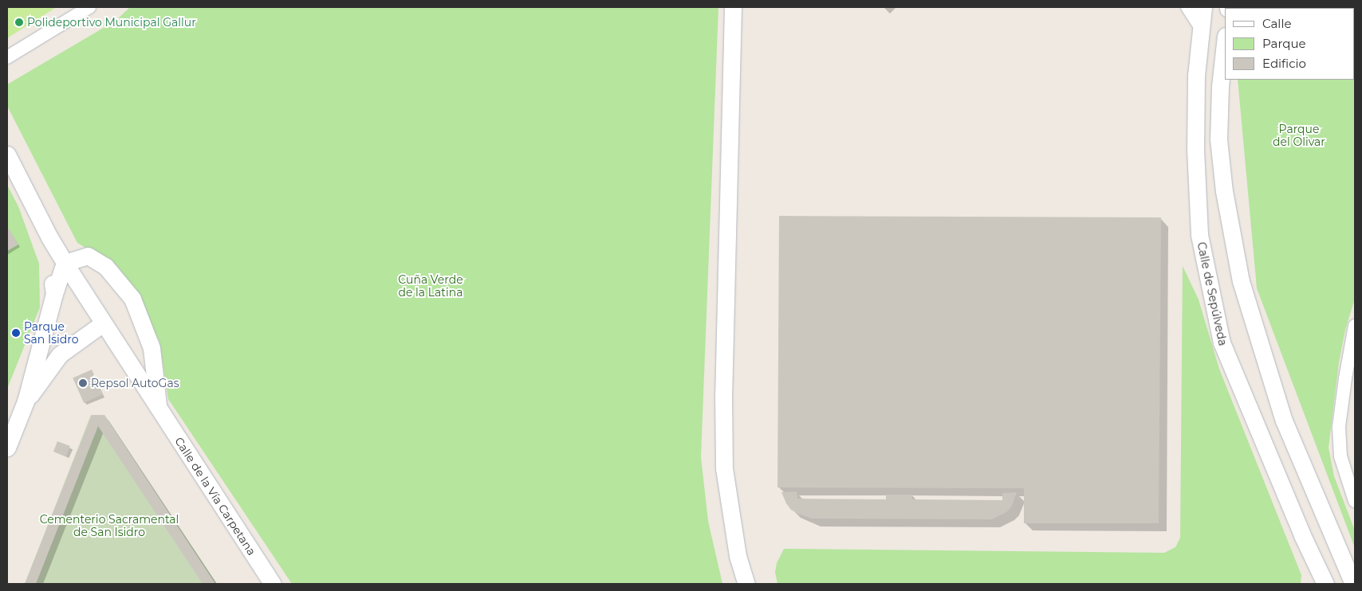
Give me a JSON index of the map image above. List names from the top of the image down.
{
  "streets": {
    "street": ["Calle de Sepúlveda", "Calle de la Vía Carpetana"]
  },
  "parks": ["Parque del Olivar", "Cuña Verde de la Latina", "Cementerio Sacramental de San Isidro"],
  "places": ["Polideportivo Municipal Gallur", "Parque San Isidro", "Repsol AutoGas"],
  "legend": ["Calle", "Parque", "Edificio"]
}
